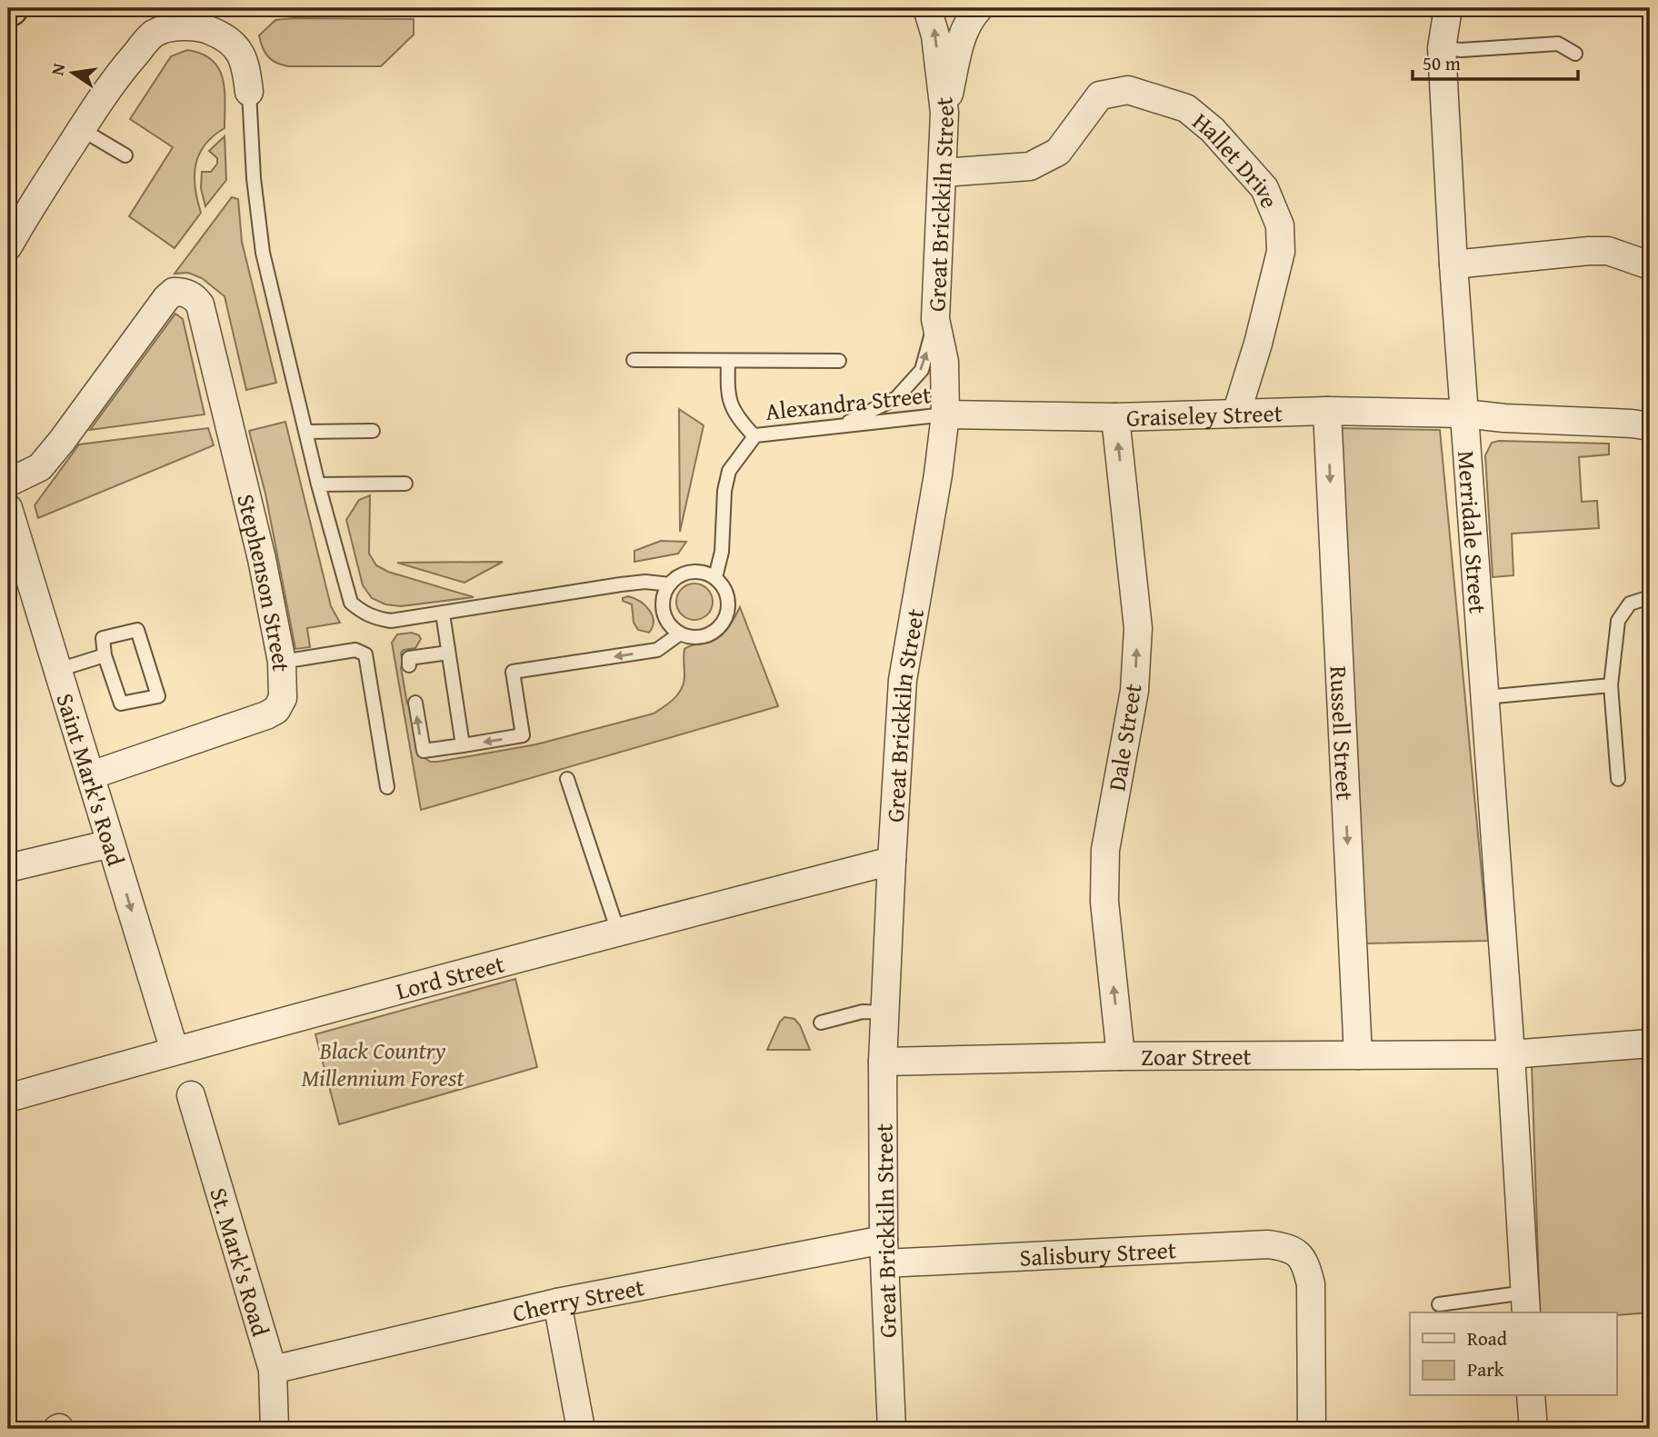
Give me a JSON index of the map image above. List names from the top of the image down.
{
  "streets": {
    "street": [
      "Hallet Drive",
      "Great Brickkiln Street",
      "Graiseley Street",
      "Merridale Street",
      "Stephenson Street",
      "Russell Street",
      "Dale Street",
      "Saint Mark's Road",
      "Lord Street",
      "Zoar Street",
      "Salisbury Street",
      "St. Mark's Road",
      "Cherry Street"
    ],
    "lane": ["Alexandra Street"]
  },
  "crossings": [
    ["Hallet Drive", "Great Brickkiln Street"],
    ["Hallet Drive", "Graiseley Street"],
    ["Great Brickkiln Street", "Alexandra Street"],
    ["Great Brickkiln Street", "Graiseley Street"],
    ["Great Brickkiln Street", "Lord Street"],
    ["Great Brickkiln Street", "Zoar Street"],
    ["Great Brickkiln Street", "Salisbury Street"],
    ["Great Brickkiln Street", "Cherry Street"],
    ["Alexandra Street", "Graiseley Street"],
    ["Graiseley Street", "Merridale Street"],
    ["Graiseley Street", "Russell Street"],
    ["Graiseley Street", "Dale Street"],
    ["Merridale Street", "Zoar Street"],
    ["Stephenson Street", "Saint Mark's Road"],
    ["Russell Street", "Zoar Street"],
    ["Dale Street", "Zoar Street"],
    ["Saint Mark's Road", "Lord Street"],
    ["Salisbury Street", "Cherry Street"],
    ["St. Mark's Road", "Cherry Street"]
  ],
  "one_way": ["Russell Street", "Dale Street", "Saint Mark's Road"],
  "parks": ["Black Country Millennium Forest"],
  "legend": ["Road", "Park"],
  "scale_bar": "50 m",
  "north": "left"
}
